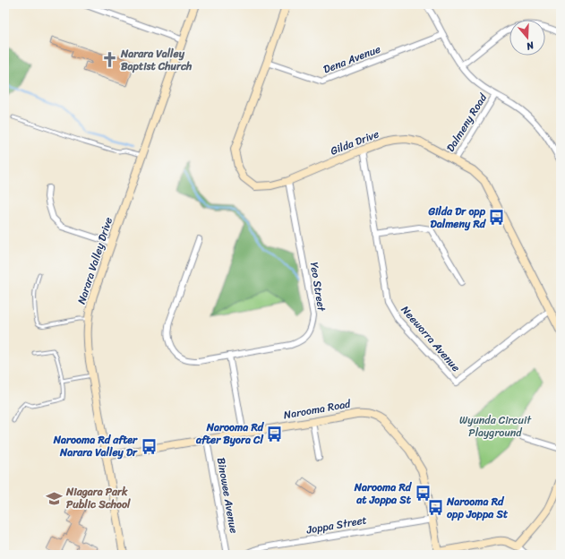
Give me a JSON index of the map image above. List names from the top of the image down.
{
  "streets": {
    "street": [
      "Dena Avenue",
      "Dalmeny Road",
      "Gilda Drive",
      "Narara Valley Drive",
      "Yeo Street",
      "Neeworra Avenue",
      "Narooma Road",
      "Binowee Avenue",
      "Joppa Street"
    ]
  },
  "crossings": [
    ["Dena Avenue", "Gilda Drive"],
    ["Dalmeny Road", "Gilda Drive"],
    ["Gilda Drive", "Yeo Street"],
    ["Gilda Drive", "Neeworra Avenue"],
    ["Narara Valley Drive", "Narooma Road"],
    ["Narooma Road", "Binowee Avenue"],
    ["Narooma Road", "Joppa Street"]
  ],
  "parks": ["Wyunda Circuit Playground"],
  "places": {
    "church": ["Narara Valley Baptist Church"],
    "bus stop": [
      "Gilda Dr opp Dalmeny Rd",
      "Narooma Rd after Byora Cl",
      "Narooma Rd after Narara Valley Dr",
      "Narooma Rd at Joppa St",
      "Narooma Rd opp Joppa St"
    ],
    "school or university": ["Niagara Park Public School"]
  },
  "north": "bottom"
}
